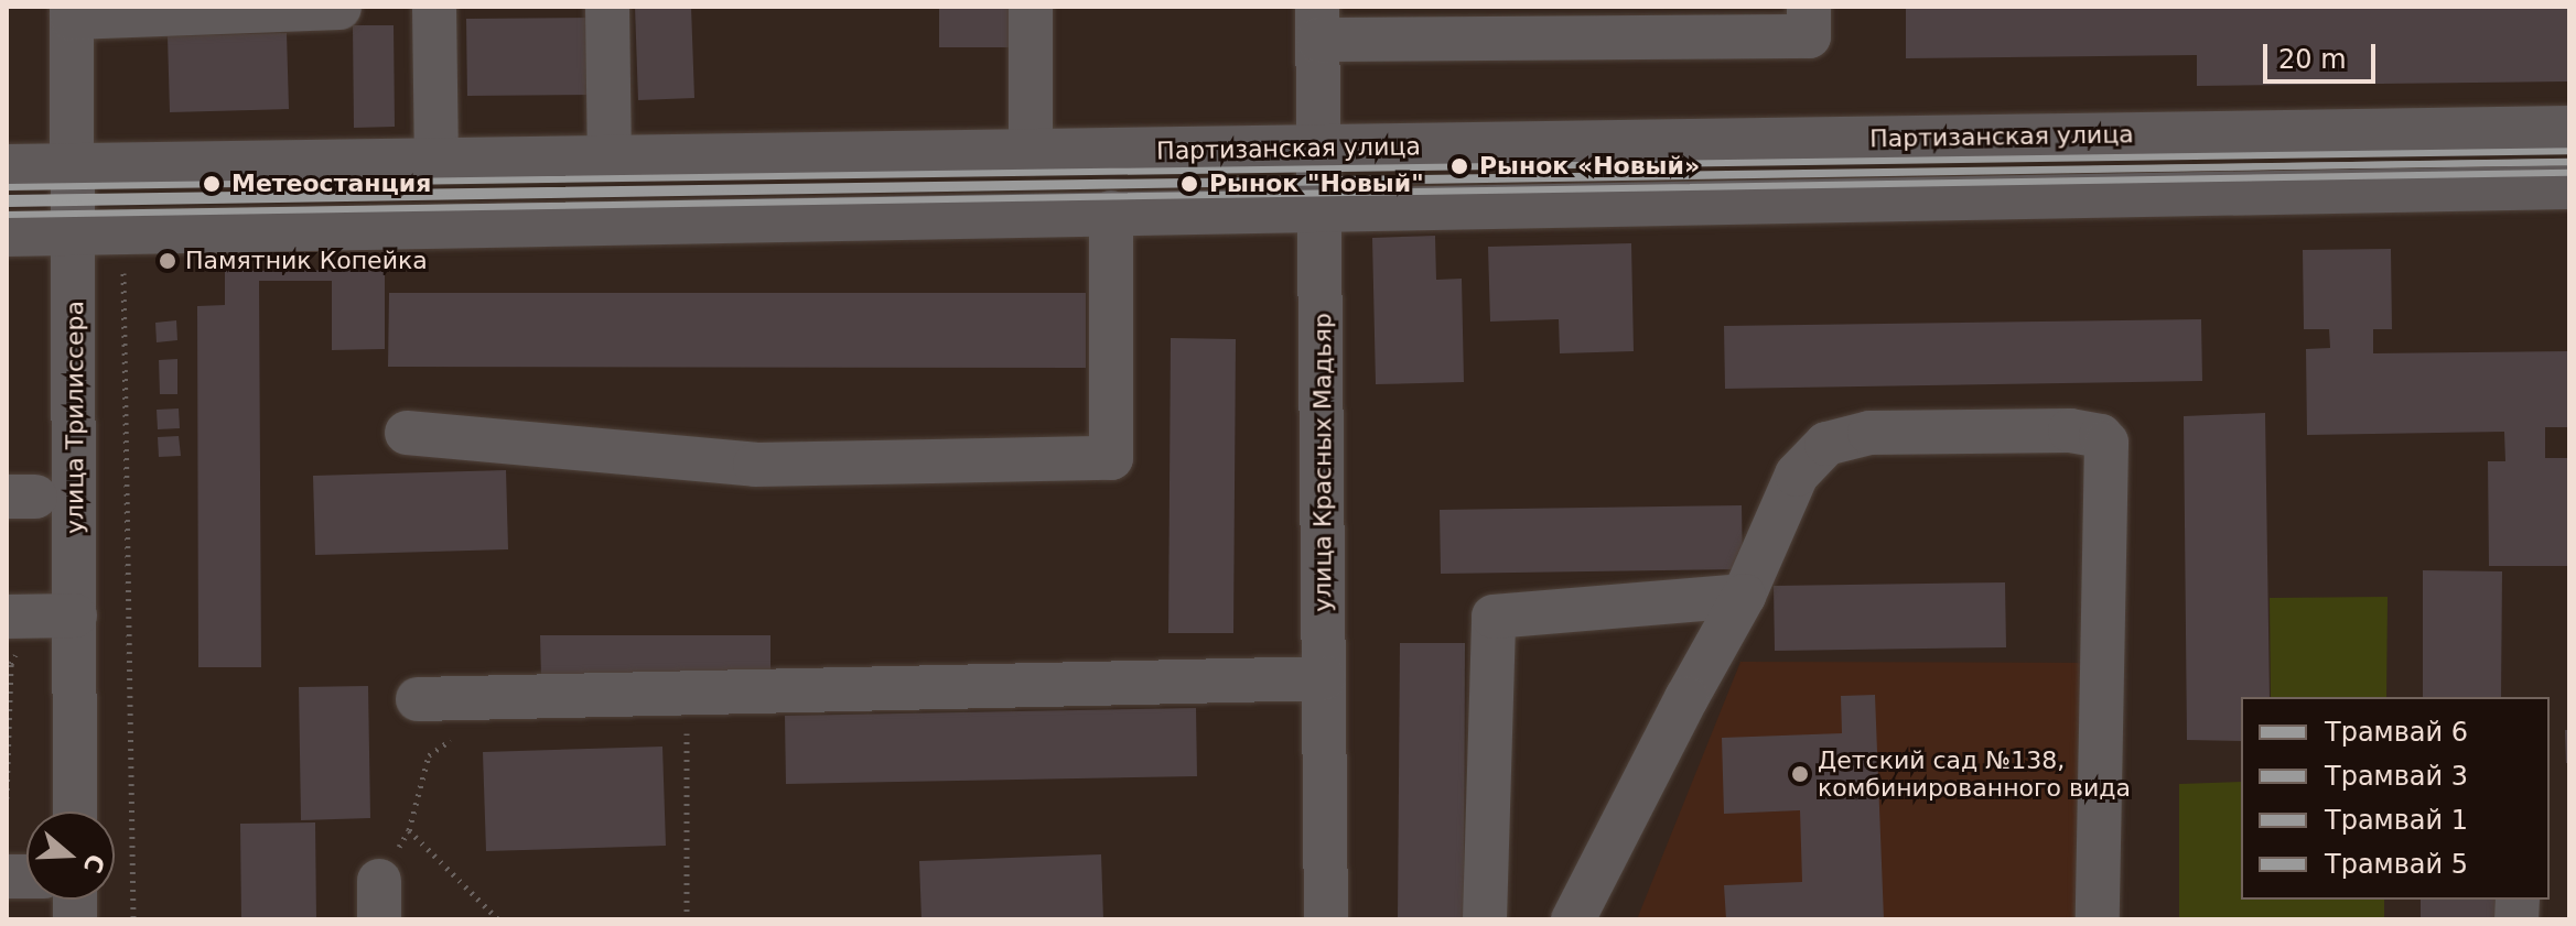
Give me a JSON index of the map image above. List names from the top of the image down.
{
  "streets": {
    "street": ["Партизанская улица", "улица Трилиссера", "улица Красных Мадьяр"]
  },
  "crossings": [
    ["Партизанская улица", "улица Трилиссера"],
    ["Партизанская улица", "улица Красных Мадьяр"]
  ],
  "places": [
    "Рынок «Новый»",
    "Метеостанция",
    "Рынок \"Новый\"",
    "Памятник Копейка",
    "Детский сад №138, комбинированного вида"
  ],
  "lines": [
    "tram line 1",
    "tram line 6",
    "tram line 5",
    "tram line 3"
  ],
  "legend": [
    "Трамвай 6",
    "Трамвай 3",
    "Трамвай 1",
    "Трамвай 5"
  ],
  "scale_bar": "20 m",
  "north": "right"
}
